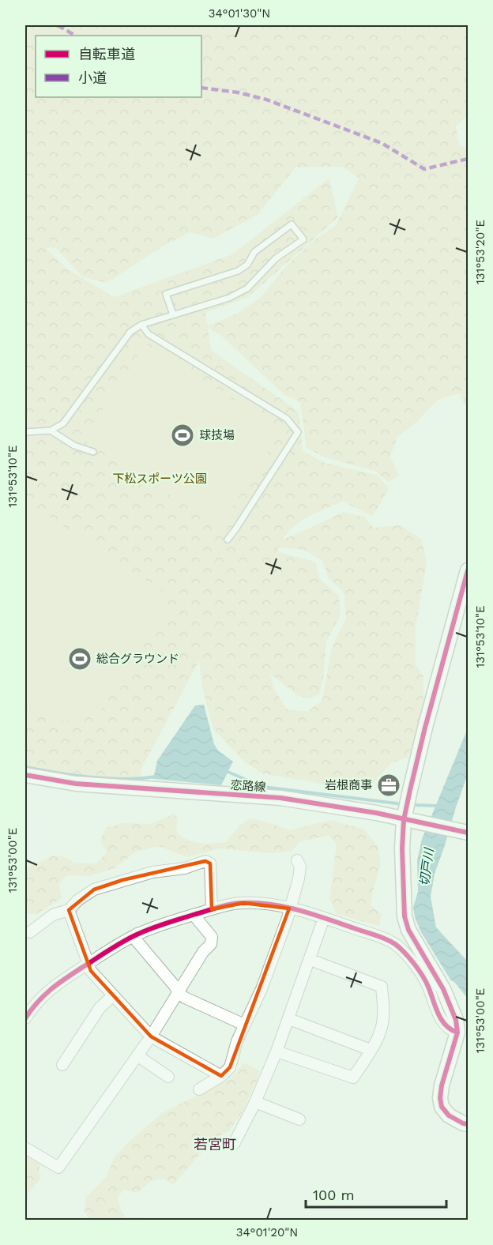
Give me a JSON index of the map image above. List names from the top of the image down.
{
  "streets": {
    "street": ["恋路線"]
  },
  "districts": ["若宮町"],
  "water": ["切戸川"],
  "parks": ["下松スポーツ公園"],
  "places": {
    "sports": ["球技場", "総合グラウンド"],
    "office": ["岩根商事"]
  },
  "legend": ["自転車道", "小道"],
  "scale_bar": "100 m",
  "coordinates": [
    "34°01'30\"N",
    "131°53'20\"E",
    "131°53'10\"E",
    "131°53'00\"E",
    "34°01'20\"N"
  ]
}
